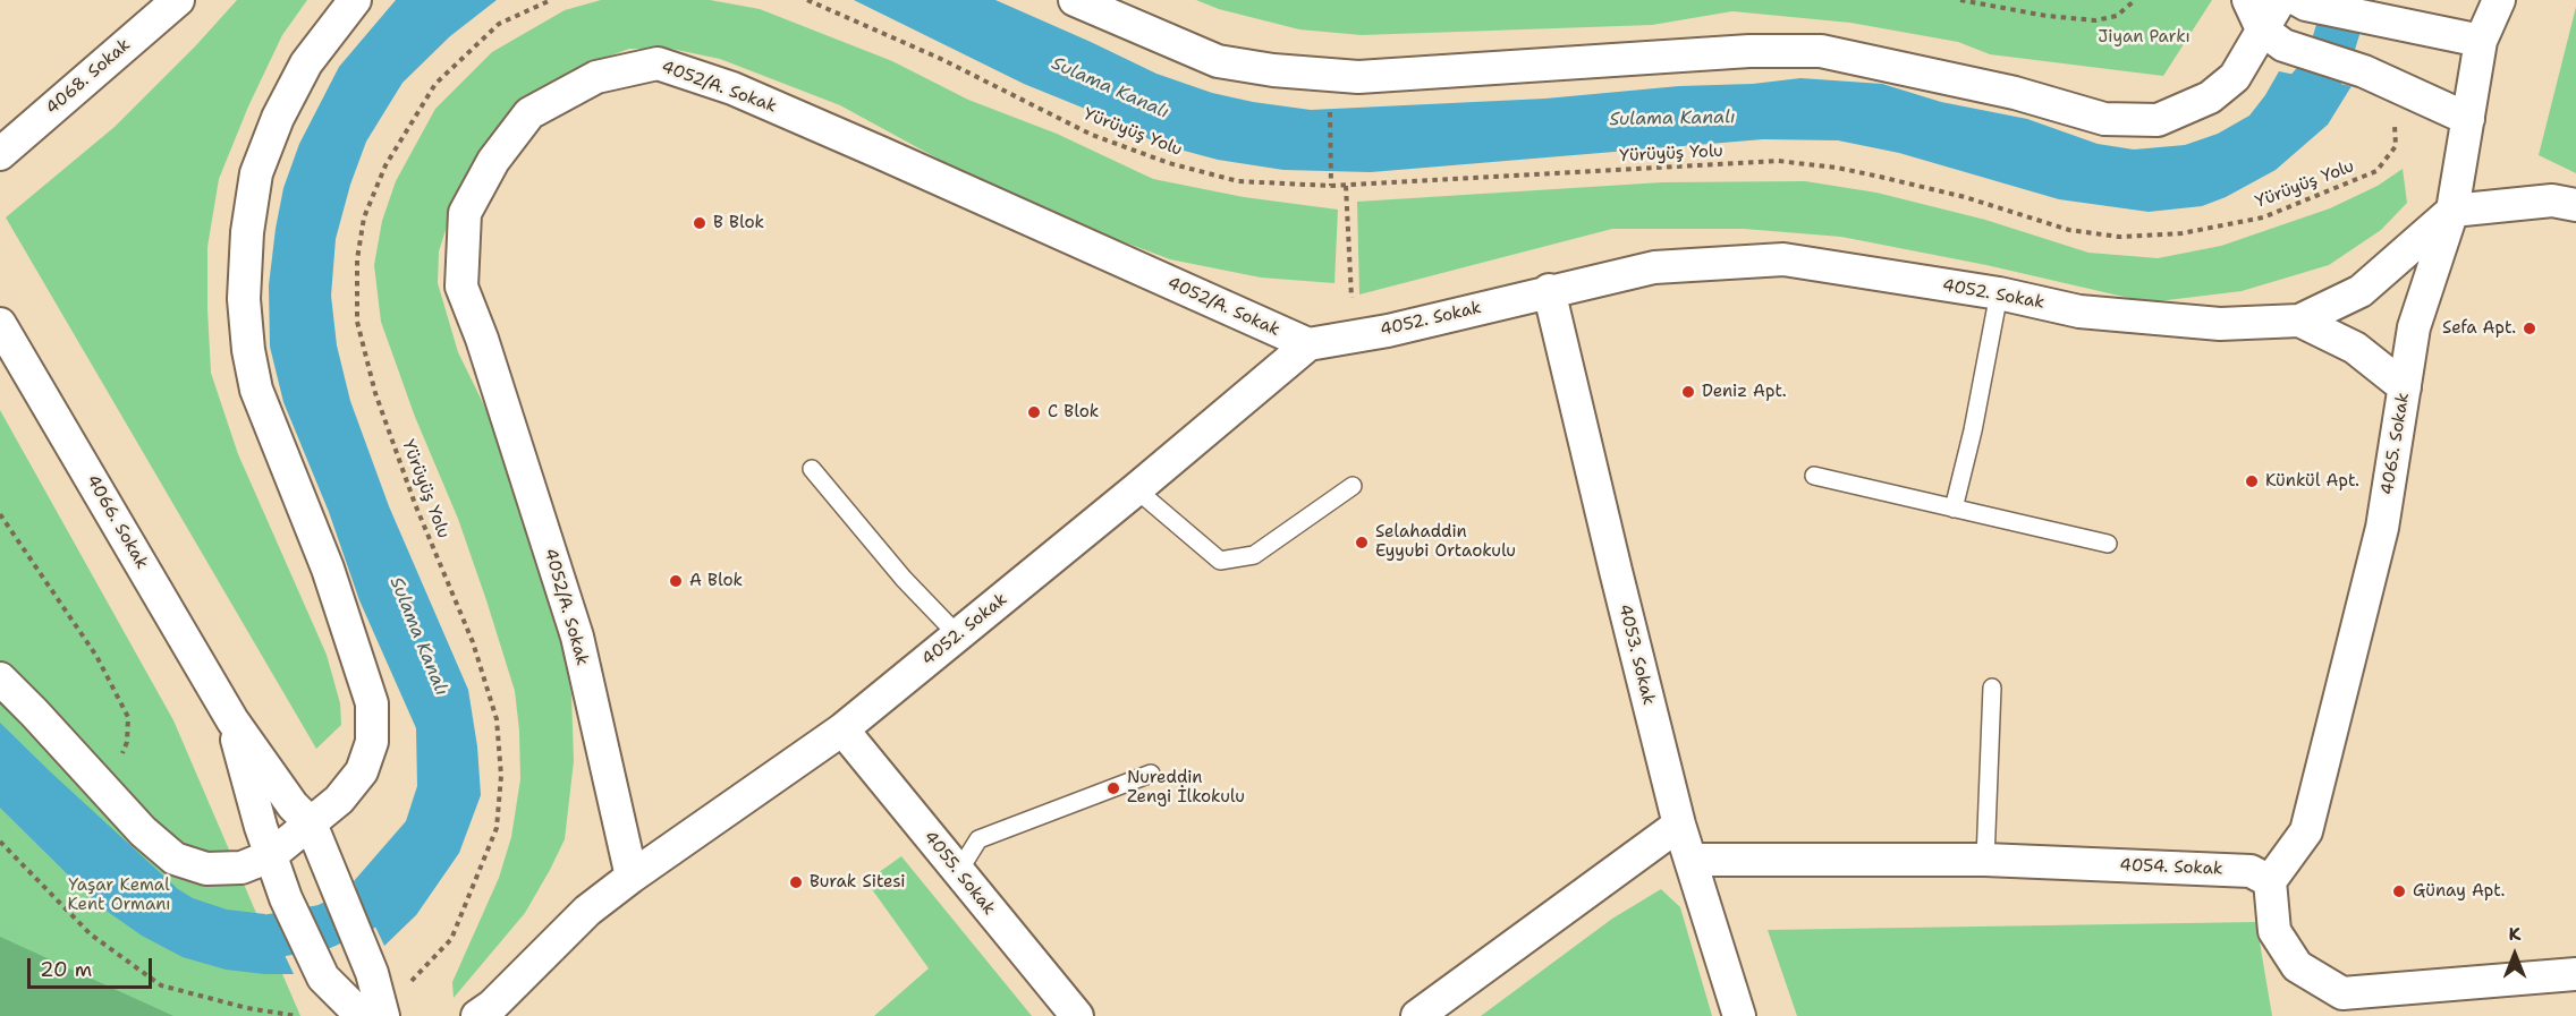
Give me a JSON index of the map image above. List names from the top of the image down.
{
  "streets": {
    "street": [
      "4068. Sokak",
      "4052/A. Sokak",
      "4052. Sokak",
      "4065. Sokak",
      "4066. Sokak",
      "4053. Sokak",
      "4054. Sokak",
      "4055. Sokak"
    ],
    "path": ["Yürüyüş Yolu"]
  },
  "crossings": [
    ["4052/A. Sokak", "4052. Sokak"],
    ["Yürüyüş Yolu", "4066. Sokak"],
    ["4052. Sokak", "4065. Sokak"],
    ["4052. Sokak", "4053. Sokak"],
    ["4052. Sokak", "4055. Sokak"],
    ["4065. Sokak", "4054. Sokak"],
    ["4053. Sokak", "4054. Sokak"]
  ],
  "water": ["Sulama Kanalı"],
  "parks": ["Jiyan Parkı", "Yaşar Kemal Kent Ormanı"],
  "places": [
    "B Blok",
    "Sefa Apt.",
    "Deniz Apt.",
    "C Blok",
    "Künkül Apt.",
    "Selahaddin Eyyubi Ortaokulu",
    "A Blok",
    "Nureddin Zengi İlkokulu",
    "Burak Sitesi",
    "Günay Apt."
  ],
  "scale_bar": "20 m",
  "north": "top"
}
